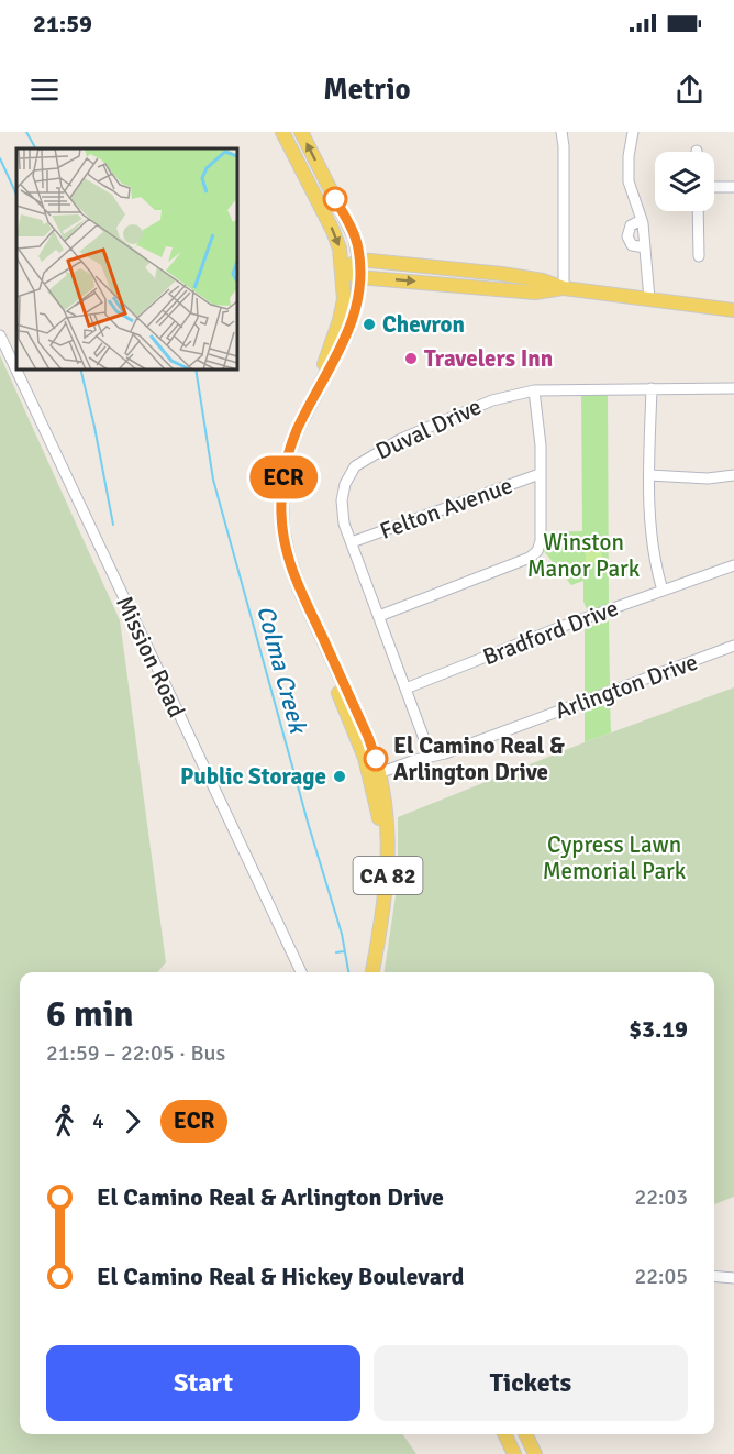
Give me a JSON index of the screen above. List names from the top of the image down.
{
  "streets": {
    "main road": ["CA 82"],
    "street": [
      "Duval Drive",
      "Felton Avenue",
      "Bradford Drive",
      "Mission Road",
      "Arlington Drive"
    ]
  },
  "crossings": [
    ["Duval Drive", "Felton Avenue"],
    ["Duval Drive", "Bradford Drive"],
    ["Duval Drive", "Arlington Drive"],
    ["Arlington Drive", "CA 82"]
  ],
  "water": ["Colma Creek"],
  "parks": ["Winston Manor Park", "Cypress Lawn Memorial Park"],
  "places": [
    "Chevron",
    "Travelers Inn",
    "El Camino Real & Arlington Drive",
    "Public Storage"
  ],
  "lines": ["bus line ECR"],
  "page": {
    "status": "21:59",
    "header": "Metrio",
    "on_map": "ECR",
    "heading": ["6 min", "21:59 – 22:05 · Bus", "$3.19"],
    "legs": ["4", "ECR"],
    "list": [
      {
        "name": "El Camino Real & Arlington Drive",
        "value": "22:03"
      },
      {
        "name": "El Camino Real & Hickey Boulevard",
        "value": "22:05"
      }
    ],
    "buttons": ["Start", "Tickets"]
  }
}
